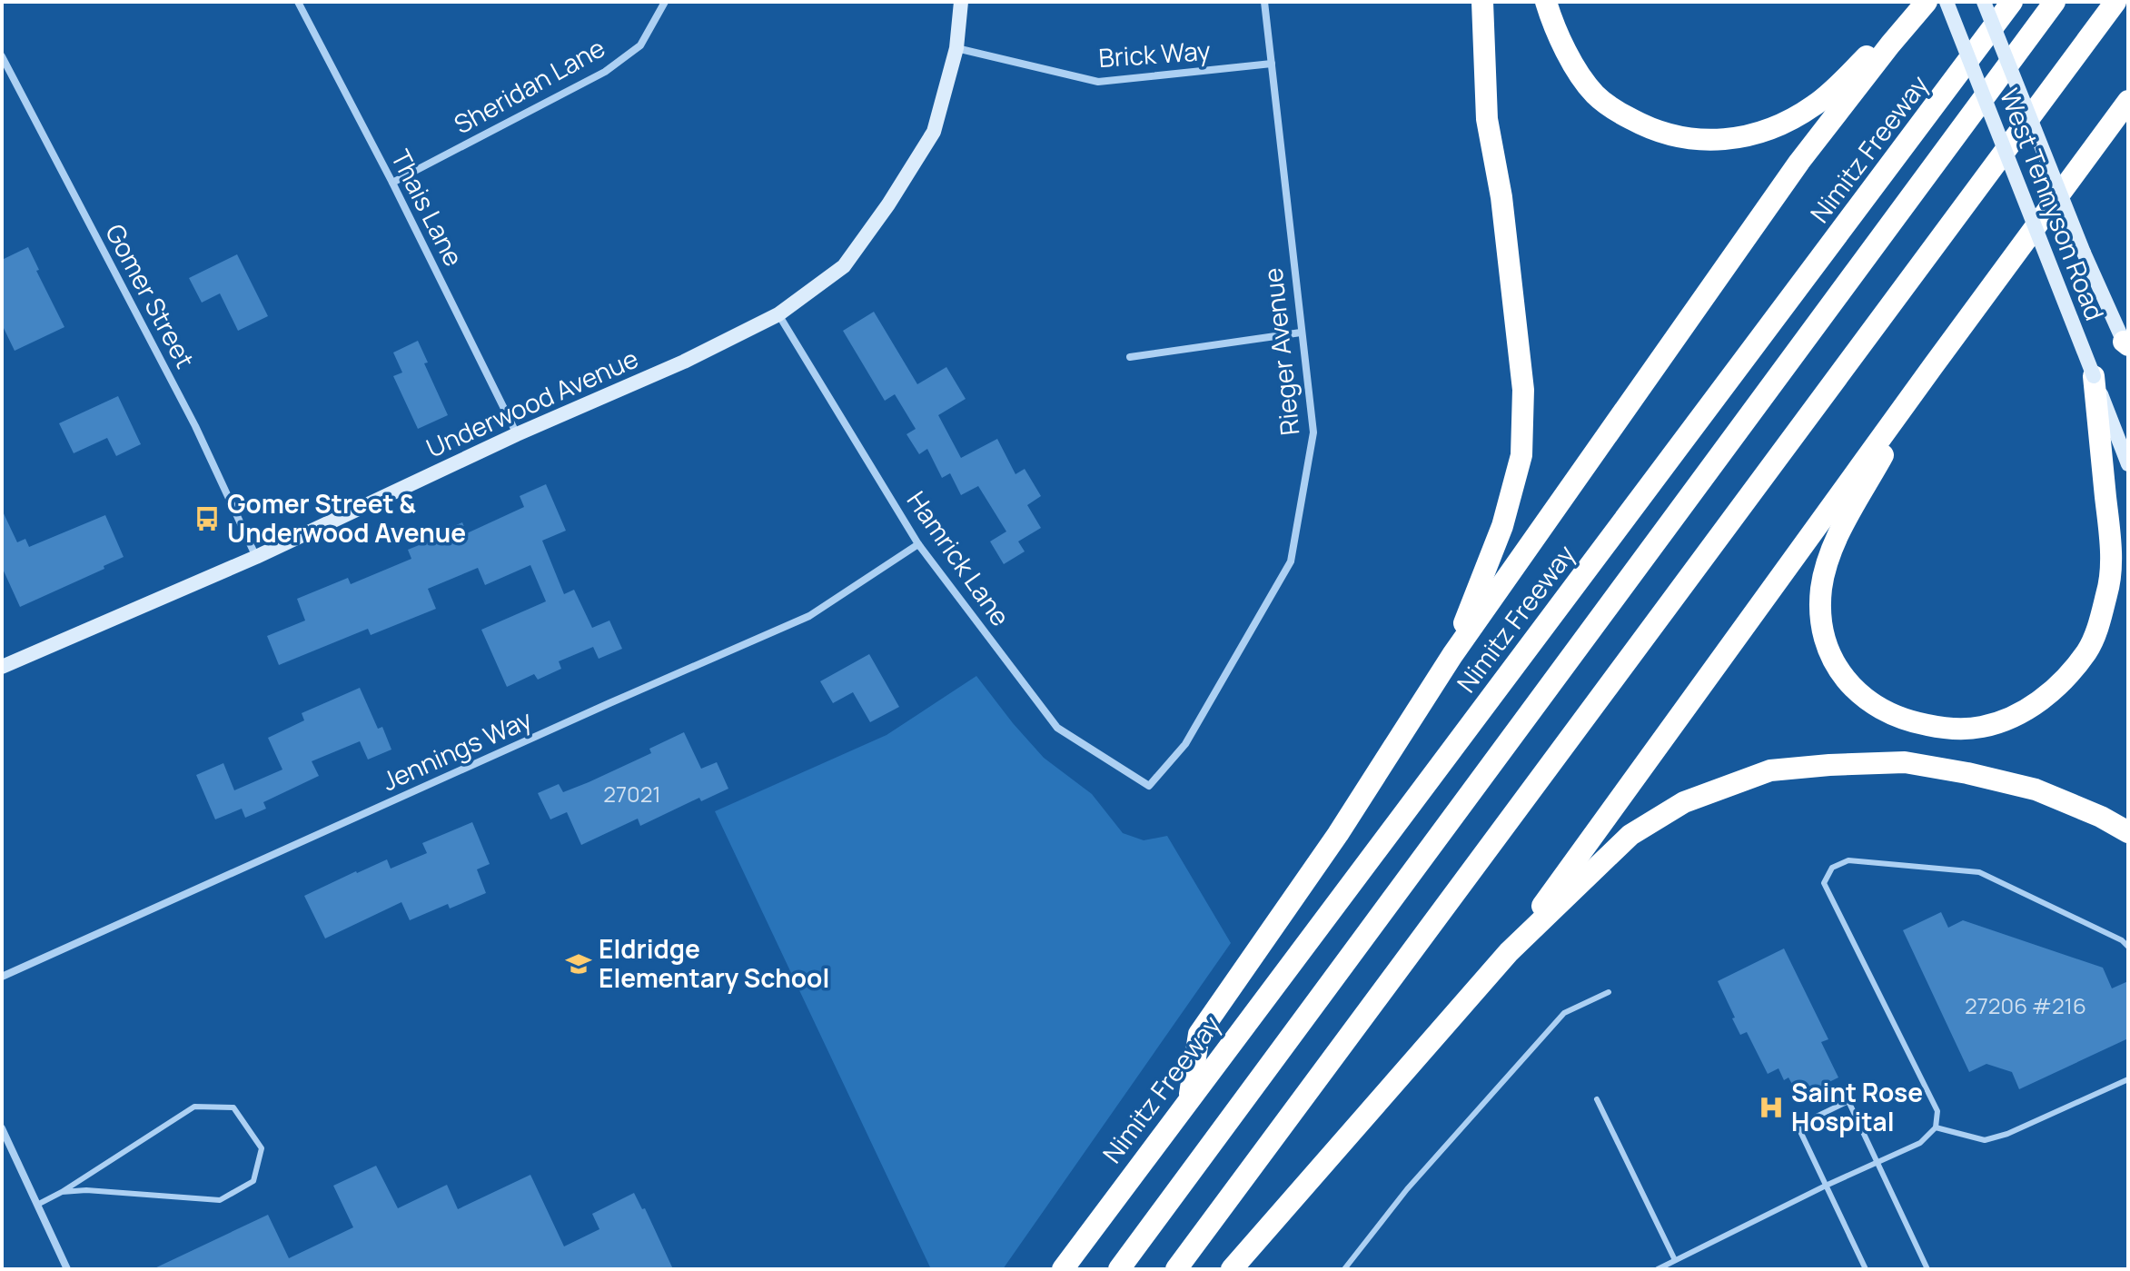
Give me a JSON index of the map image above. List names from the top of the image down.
{
  "streets": {
    "highway": ["Nimitz Freeway"],
    "street": [
      "Brick Way",
      "Sheridan Lane",
      "West Tennyson Road",
      "Thais Lane",
      "Gomer Street",
      "Rieger Avenue",
      "Underwood Avenue",
      "Hamrick Lane",
      "Jennings Way"
    ]
  },
  "crossings": [
    ["Brick Way", "Rieger Avenue"],
    ["Brick Way", "Underwood Avenue"],
    ["Sheridan Lane", "Thais Lane"],
    ["Thais Lane", "Underwood Avenue"],
    ["Gomer Street", "Underwood Avenue"],
    ["Rieger Avenue", "Hamrick Lane"],
    ["Underwood Avenue", "Hamrick Lane"],
    ["Hamrick Lane", "Jennings Way"]
  ],
  "places": {
    "bus stop": ["Gomer Street & Underwood Avenue"],
    "school or university": ["Eldridge Elementary School"],
    "hospital": ["Saint Rose Hospital"]
  },
  "house_numbers": ["27021", "27206 #216"]
}
